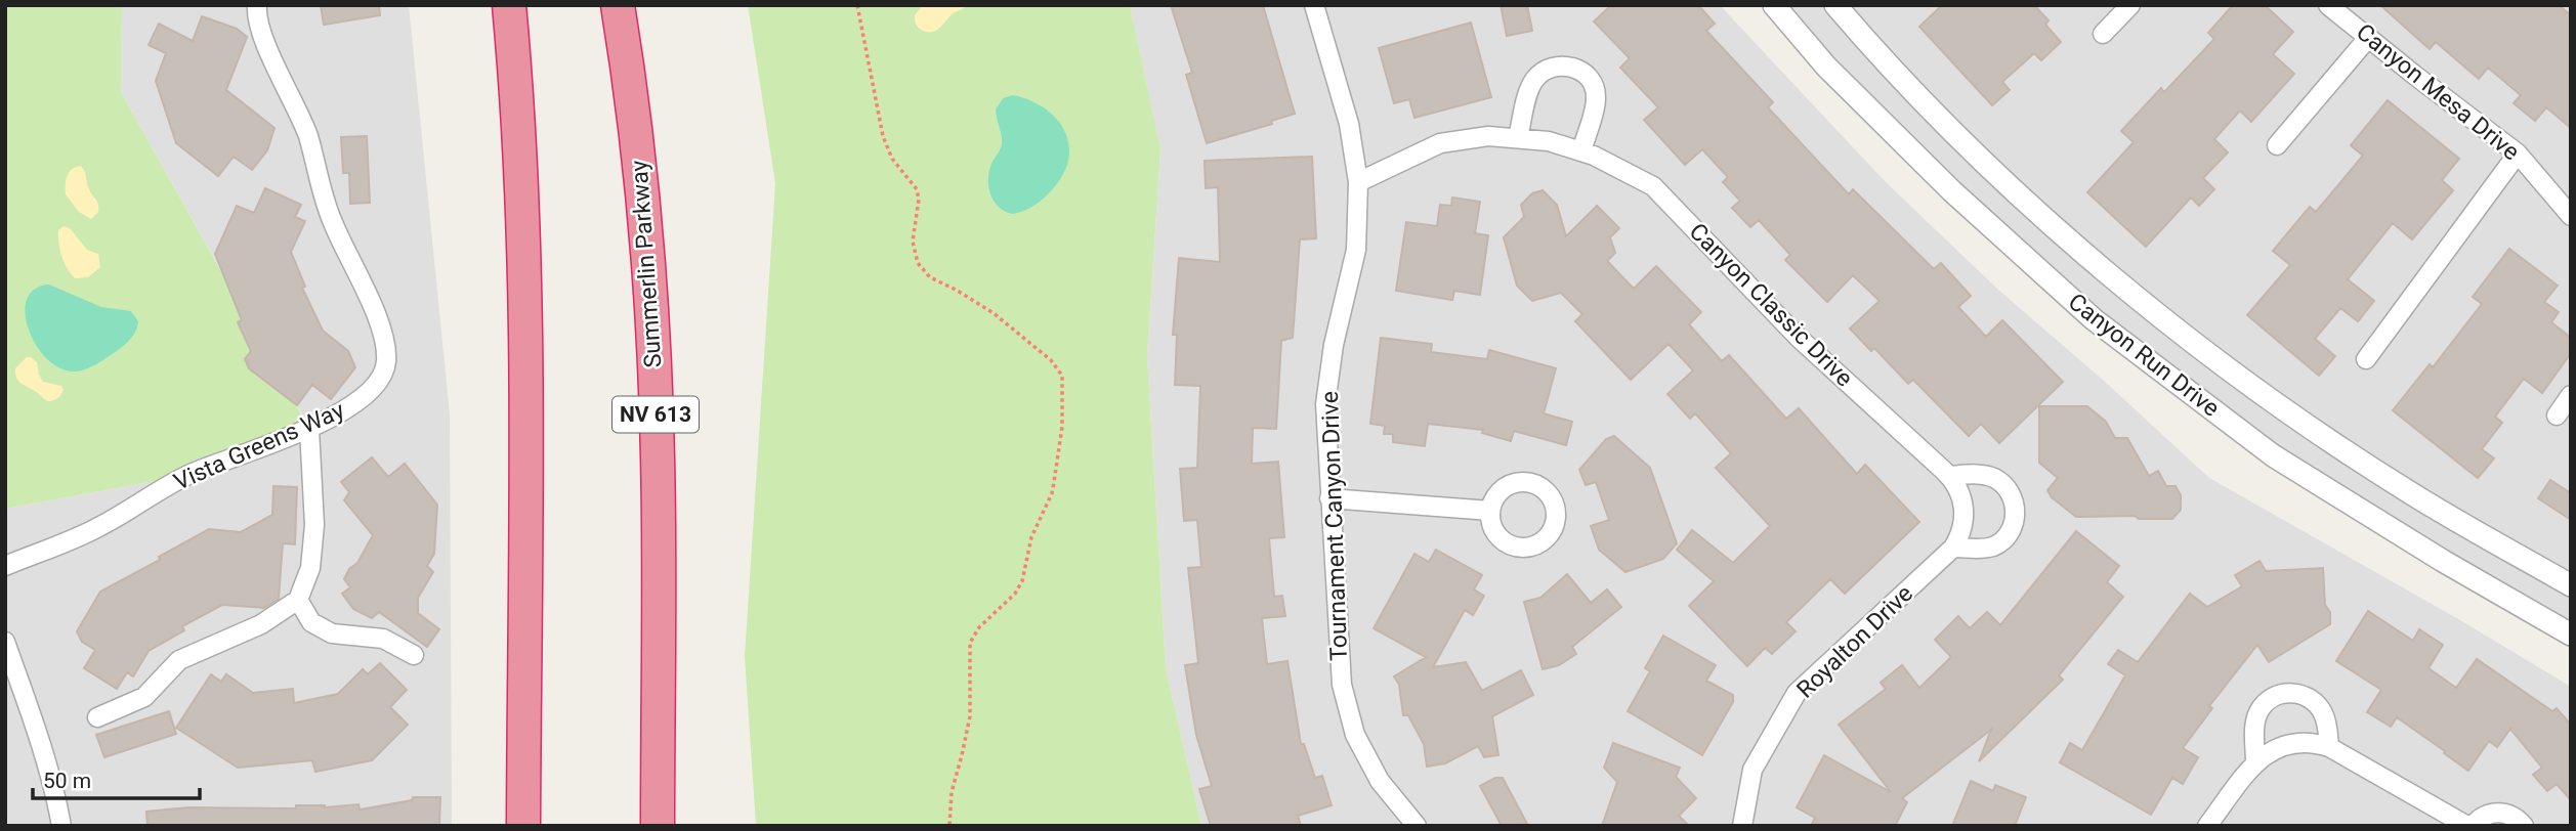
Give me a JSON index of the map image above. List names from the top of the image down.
{
  "streets": {
    "highway": ["Summerlin Parkway", "NV 613"],
    "street": [
      "Canyon Mesa Drive",
      "Canyon Classic Drive",
      "Canyon Run Drive",
      "Vista Greens Way",
      "Tournament Canyon Drive",
      "Royalton Drive"
    ]
  },
  "crossings": [
    ["Canyon Classic Drive", "Tournament Canyon Drive"],
    ["Canyon Classic Drive", "Royalton Drive"]
  ],
  "scale_bar": "50 m"
}
